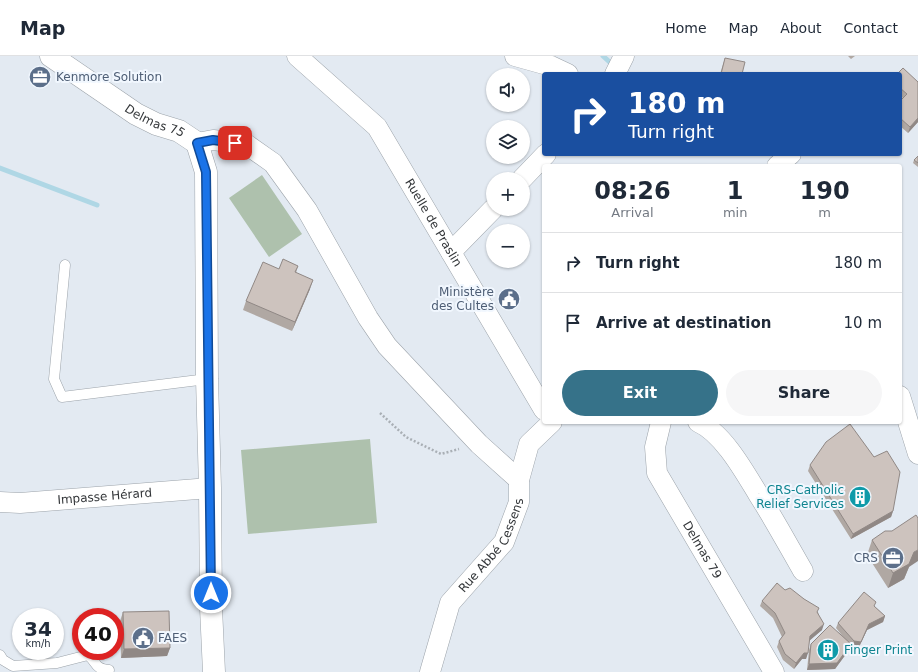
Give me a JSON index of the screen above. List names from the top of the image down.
{
  "streets": {
    "street": [
      "Delmas 75",
      "Ruelle de Praslin",
      "Impasse Hérard",
      "Rue Abbé Cessens",
      "Delmas 79"
    ]
  },
  "crossings": [
    ["Delmas 75", "Impasse Hérard"]
  ],
  "places": {
    "office": ["Kenmore Solution", "CRS"],
    "public building": ["Ministère des Cultes", "FAES"],
    "building": ["CRS-Catholic Relief Services", "Finger Print"]
  },
  "page": {
    "header": "Map",
    "nav": [
      "Home",
      "Map",
      "About",
      "Contact"
    ],
    "map_buttons": ["+", "−"],
    "turn": ["180 m", "Turn right"],
    "eta": [
      "08:26",
      "Arrival",
      "1",
      "min",
      "190",
      "m"
    ],
    "list": [
      {
        "name": "Turn right",
        "value": "180 m"
      },
      {
        "name": "Arrive at destination",
        "value": "10 m"
      }
    ],
    "buttons": ["Exit", "Share"],
    "speed": "34 km/h",
    "limit": "40"
  }
}
